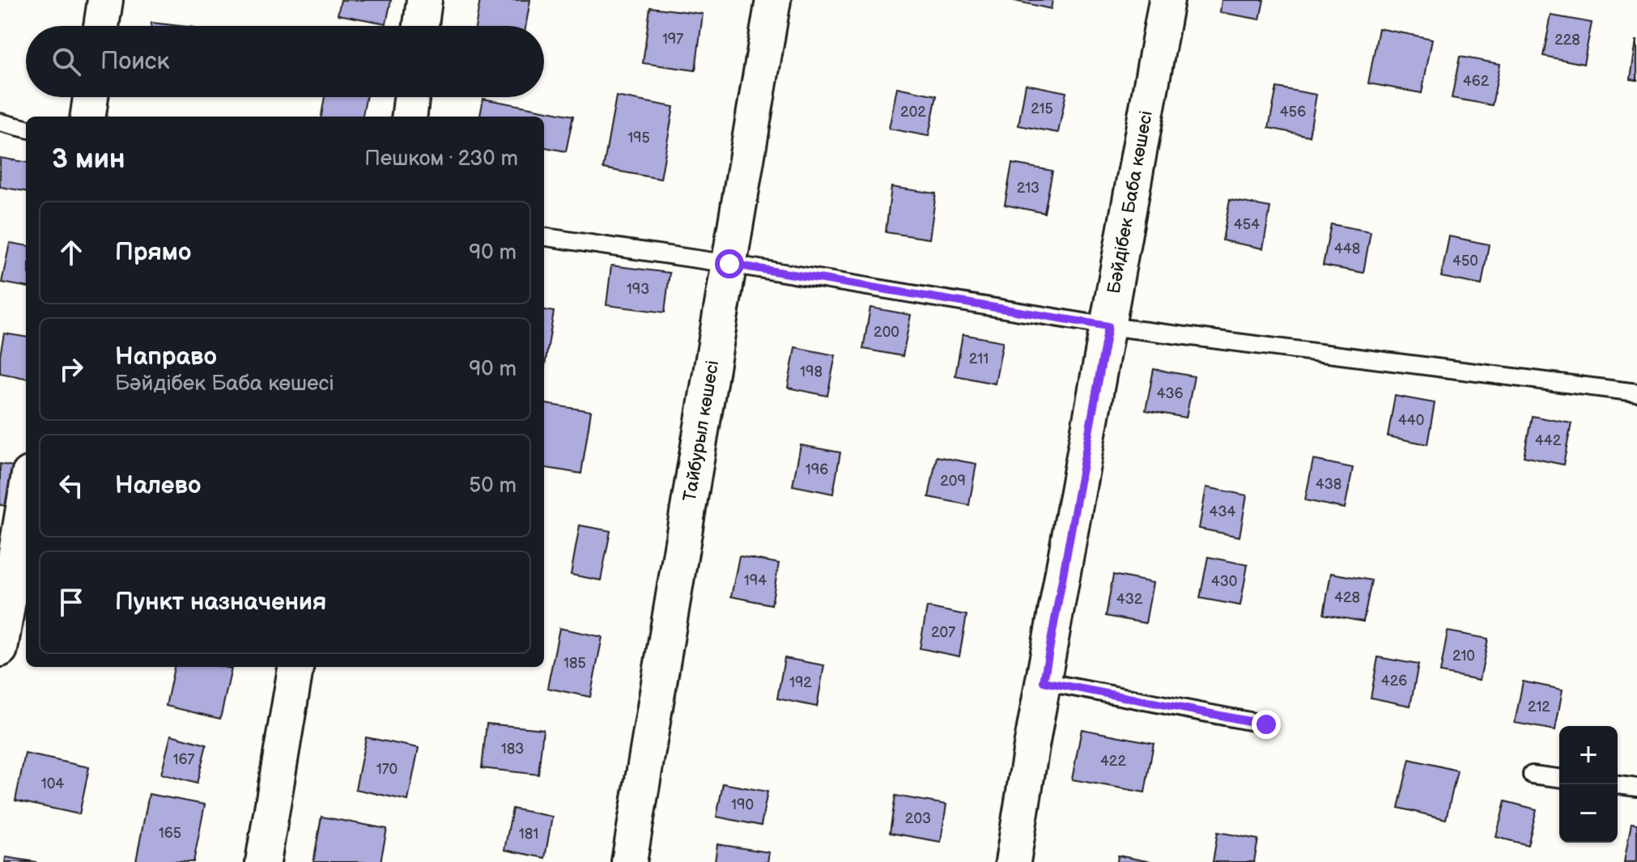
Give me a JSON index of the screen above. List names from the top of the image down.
{
  "streets": {
    "street": ["Бәйдібек Баба көшесі", "Тайбурыл көшесі"]
  },
  "house_numbers": [
    "197",
    "228",
    "462",
    "215",
    "202",
    "456",
    "195",
    "213",
    "454",
    "448",
    "450",
    "193",
    "200",
    "211",
    "198",
    "436",
    "440",
    "442",
    "196",
    "209",
    "438",
    "434",
    "194",
    "430",
    "428",
    "432",
    "207",
    "210",
    "185",
    "426",
    "192",
    "212",
    "183",
    "167",
    "422",
    "170",
    "104",
    "190",
    "203",
    "165",
    "181"
  ],
  "page": {
    "search": "Поиск",
    "heading": ["3 мин", "Пешком · 230 m"],
    "list": [
      ["Прямо", "90 m"],
      ["Направо", "Бәйдібек Баба көшесі", "90 m"],
      ["Налево", "50 m"],
      "Пункт назначения"
    ],
    "map_buttons": ["+", "−"]
  }
}
